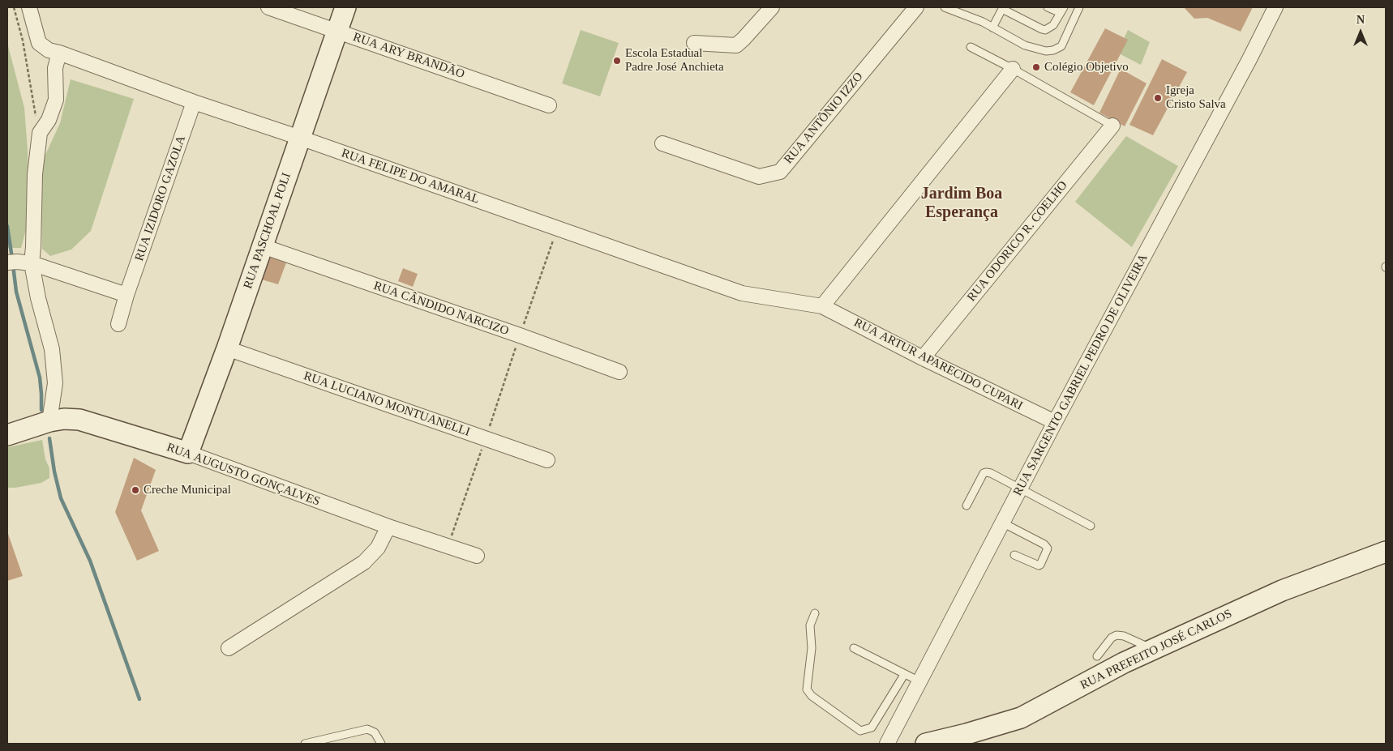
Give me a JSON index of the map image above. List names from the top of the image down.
{
  "streets": {
    "street": [
      "RUA ARY BRANDÃO",
      "RUA ANTÔNIO IZZO",
      "RUA FELIPE DO AMARAL",
      "RUA IZIDORO GAZOLA",
      "RUA PASCHOAL POLI",
      "RUA ODORICO R. COELHO",
      "RUA CÂNDIDO NARCIZO",
      "RUA ARTUR APARECIDO CUPARI",
      "RUA SARGENTO GABRIEL PEDRO DE OLIVEIRA",
      "RUA LUCIANO MONTUANELLI",
      "RUA AUGUSTO GONÇALVES",
      "RUA PREFEITO JOSÉ CARLOS"
    ]
  },
  "crossings": [
    ["RUA ARY BRANDÃO", "RUA PASCHOAL POLI"],
    ["RUA FELIPE DO AMARAL", "RUA IZIDORO GAZOLA"],
    ["RUA FELIPE DO AMARAL", "RUA PASCHOAL POLI"],
    ["RUA FELIPE DO AMARAL", "RUA ARTUR APARECIDO CUPARI"],
    ["RUA PASCHOAL POLI", "RUA CÂNDIDO NARCIZO"],
    ["RUA PASCHOAL POLI", "RUA LUCIANO MONTUANELLI"],
    ["RUA PASCHOAL POLI", "RUA AUGUSTO GONÇALVES"],
    ["RUA ODORICO R. COELHO", "RUA ARTUR APARECIDO CUPARI"],
    ["RUA ARTUR APARECIDO CUPARI", "RUA SARGENTO GABRIEL PEDRO DE OLIVEIRA"]
  ],
  "districts": ["Jardim Boa Esperança"],
  "places": [
    "Escola Estadual Padre José Anchieta",
    "Colégio Objetivo",
    "Igreja Cristo Salva",
    "Creche Municipal"
  ],
  "north": "top"
}
